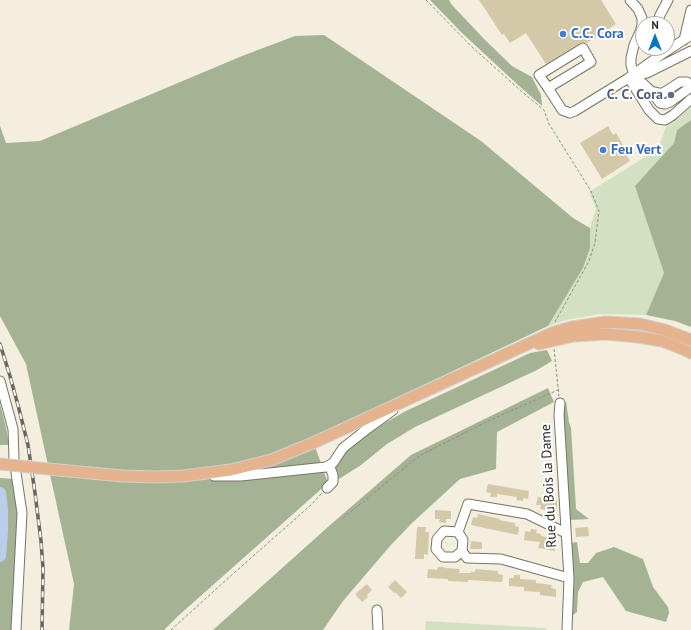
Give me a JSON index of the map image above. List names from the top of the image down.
{
  "streets": {
    "street": ["Rue du Bois la Dame"]
  },
  "places": ["C.C. Cora", "C. C. Cora", "Feu Vert"],
  "north": "top"
}
